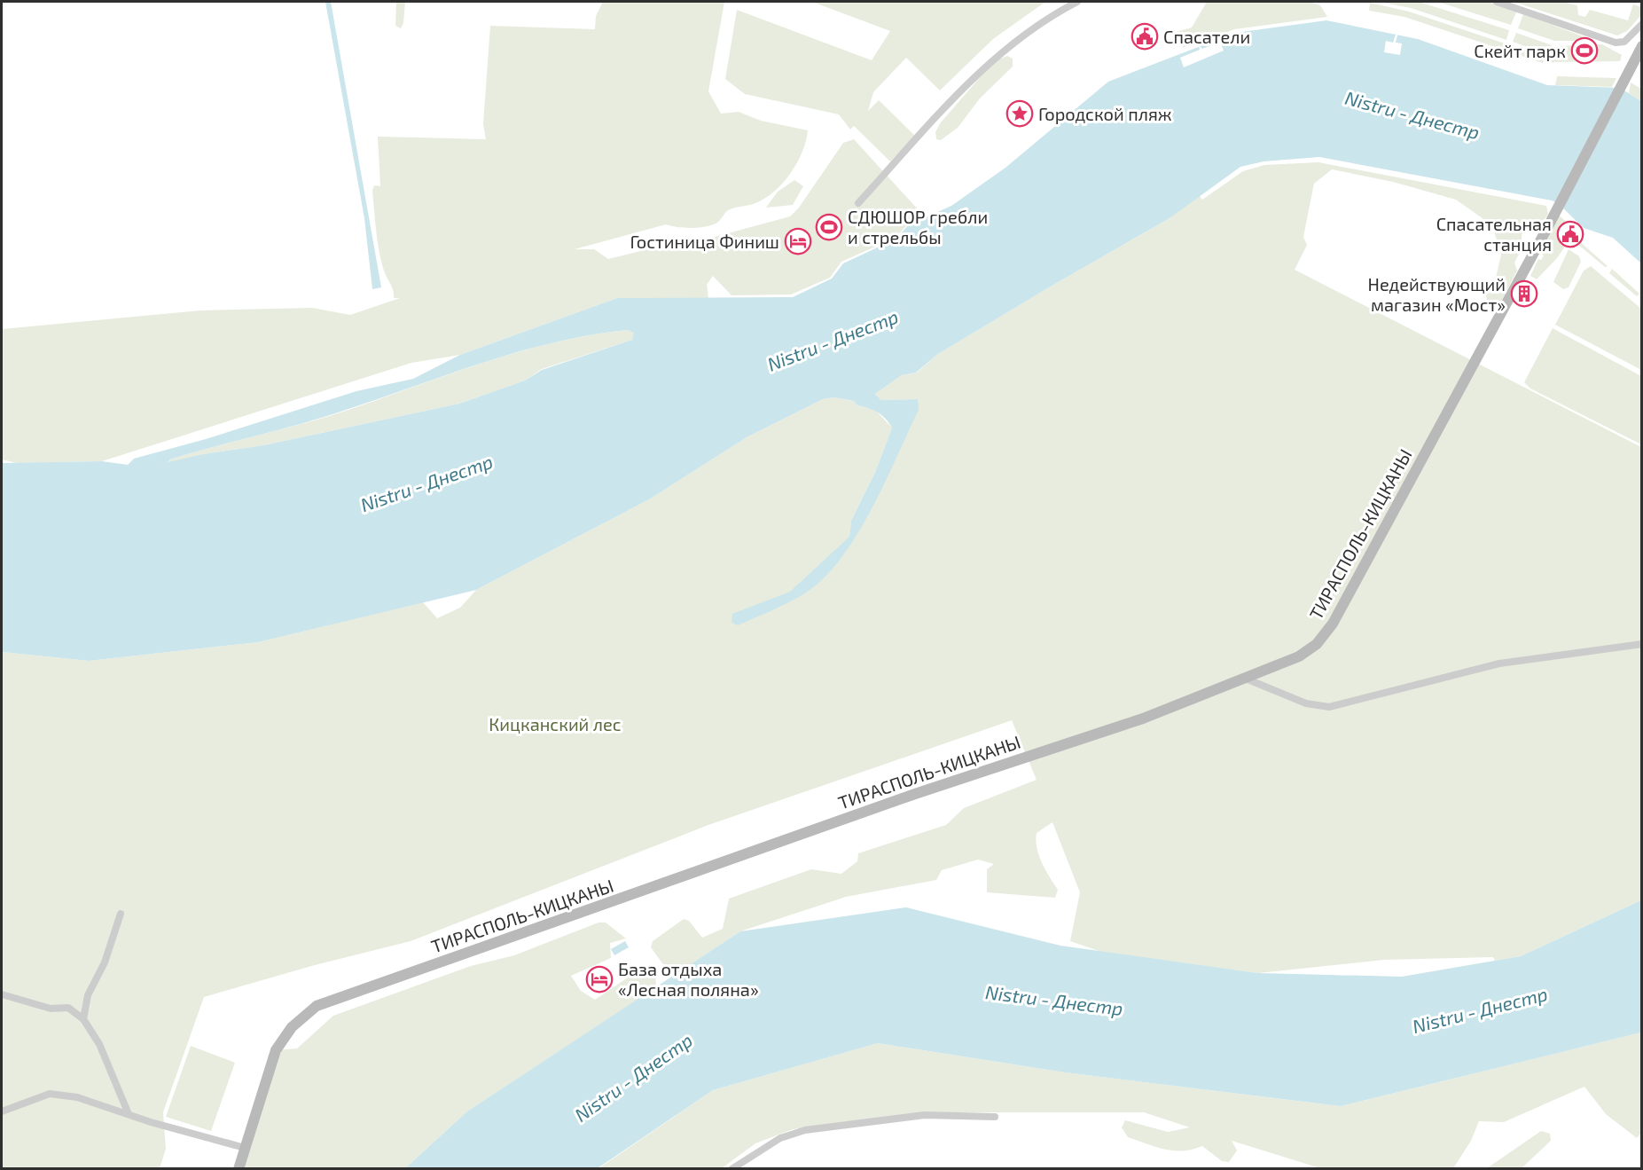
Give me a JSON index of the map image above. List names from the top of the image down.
{
  "streets": {
    "street": ["ТИРАСПОЛЬ-КИЦКАНЫ"]
  },
  "water": ["Nistru - Днестр"],
  "parks": ["Кицканский лес"],
  "places": {
    "public building": ["Спасатели", "Спасательная станция"],
    "sports": ["Скейт парк", "СДЮШОР гребли и стрельбы"],
    "place": ["Городской пляж"],
    "hotel": ["Гостиница Финиш", "База отдыха «Лесная поляна»"],
    "building": ["Недействующий магазин «Мост»"]
  }
}
